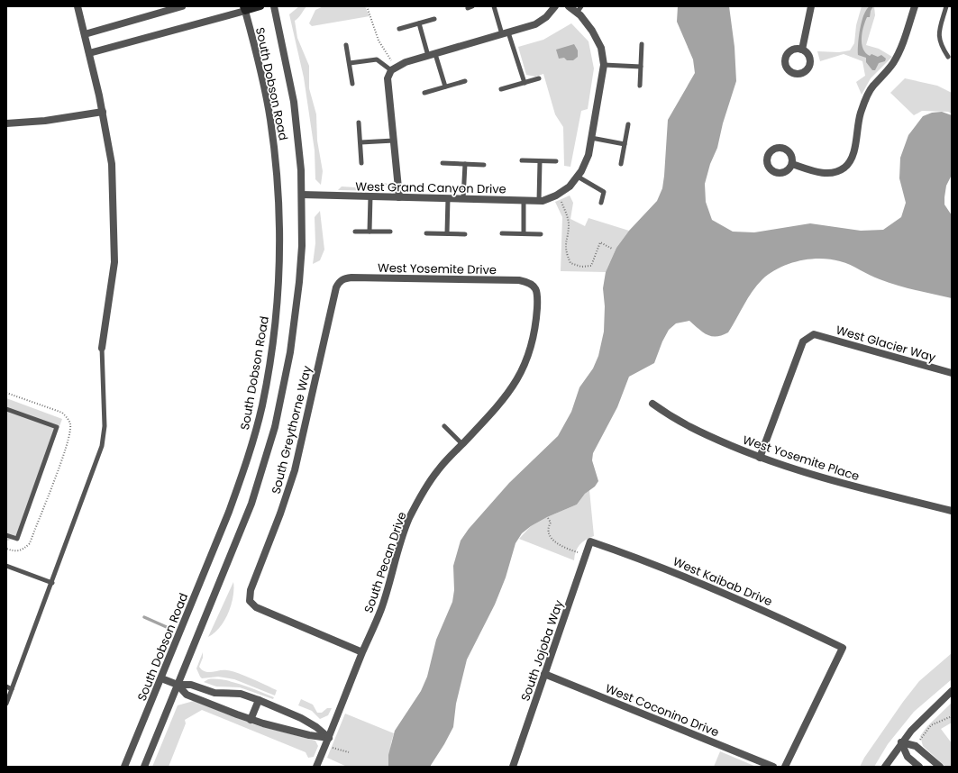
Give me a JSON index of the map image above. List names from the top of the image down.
{
  "streets": {
    "street": [
      "South Dobson Road",
      "West Grand Canyon Drive",
      "West Yosemite Drive",
      "West Glacier Way",
      "South Greythorne Way",
      "West Yosemite Place",
      "South Pecan Drive",
      "West Kaibab Drive",
      "South Jojoba Way",
      "West Coconino Drive"
    ]
  },
  "crossings": [
    ["South Dobson Road", "West Grand Canyon Drive"],
    ["West Yosemite Drive", "South Greythorne Way"],
    ["West Yosemite Drive", "South Pecan Drive"],
    ["West Glacier Way", "West Yosemite Place"],
    ["South Greythorne Way", "South Pecan Drive"],
    ["West Kaibab Drive", "South Jojoba Way"],
    ["South Jojoba Way", "West Coconino Drive"]
  ]
}
